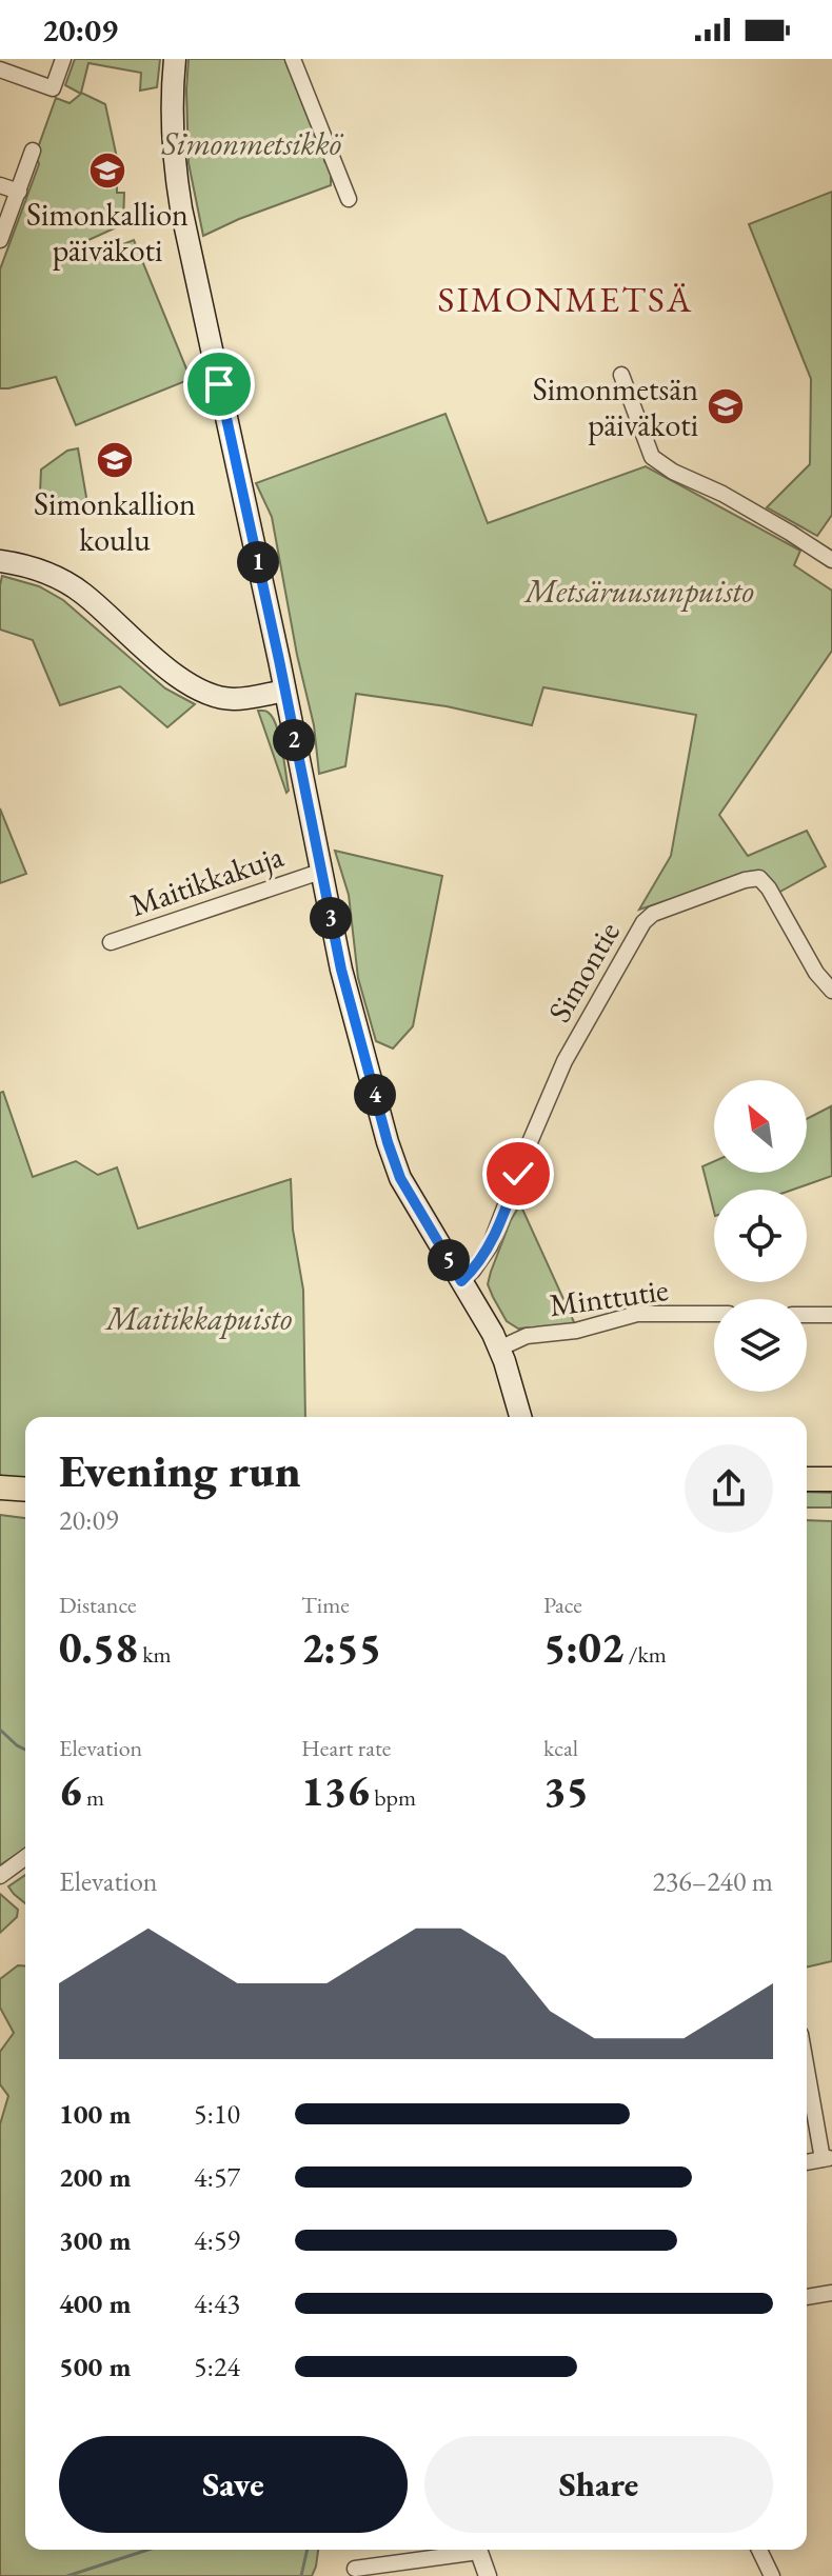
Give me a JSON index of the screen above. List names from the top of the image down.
{
  "streets": {
    "street": ["Maitikkakuja", "Simontie", "Minttutie"]
  },
  "districts": ["SIMONMETSÄ"],
  "parks": ["Simonmetsikkö", "Metsäruusunpuisto", "Maitikkapuisto"],
  "places": {
    "school or university": ["Simonkallion päiväkoti", "Simonmetsän päiväkoti", "Simonkallion koulu"]
  },
  "north": "top left",
  "page": {
    "status": "20:09",
    "pins": [
      "1",
      "2",
      "3",
      "4",
      "5"
    ],
    "heading": ["Evening run", "20:09"],
    "stats": [
      ["Distance", "0.58 km"],
      ["Time", "2:55"],
      ["Pace", "5:02 /km"],
      ["Elevation", "6 m"],
      ["Heart rate", "136 bpm"],
      ["kcal", "35"]
    ],
    "chart": ["Elevation", "236–240 m"],
    "list": [
      {
        "name": "100 m",
        "note": "5:10"
      },
      {
        "name": "200 m",
        "note": "4:57"
      },
      {
        "name": "300 m",
        "note": "4:59"
      },
      {
        "name": "400 m",
        "note": "4:43"
      },
      {
        "name": "500 m",
        "note": "5:24"
      }
    ],
    "buttons": ["Save", "Share"]
  }
}
